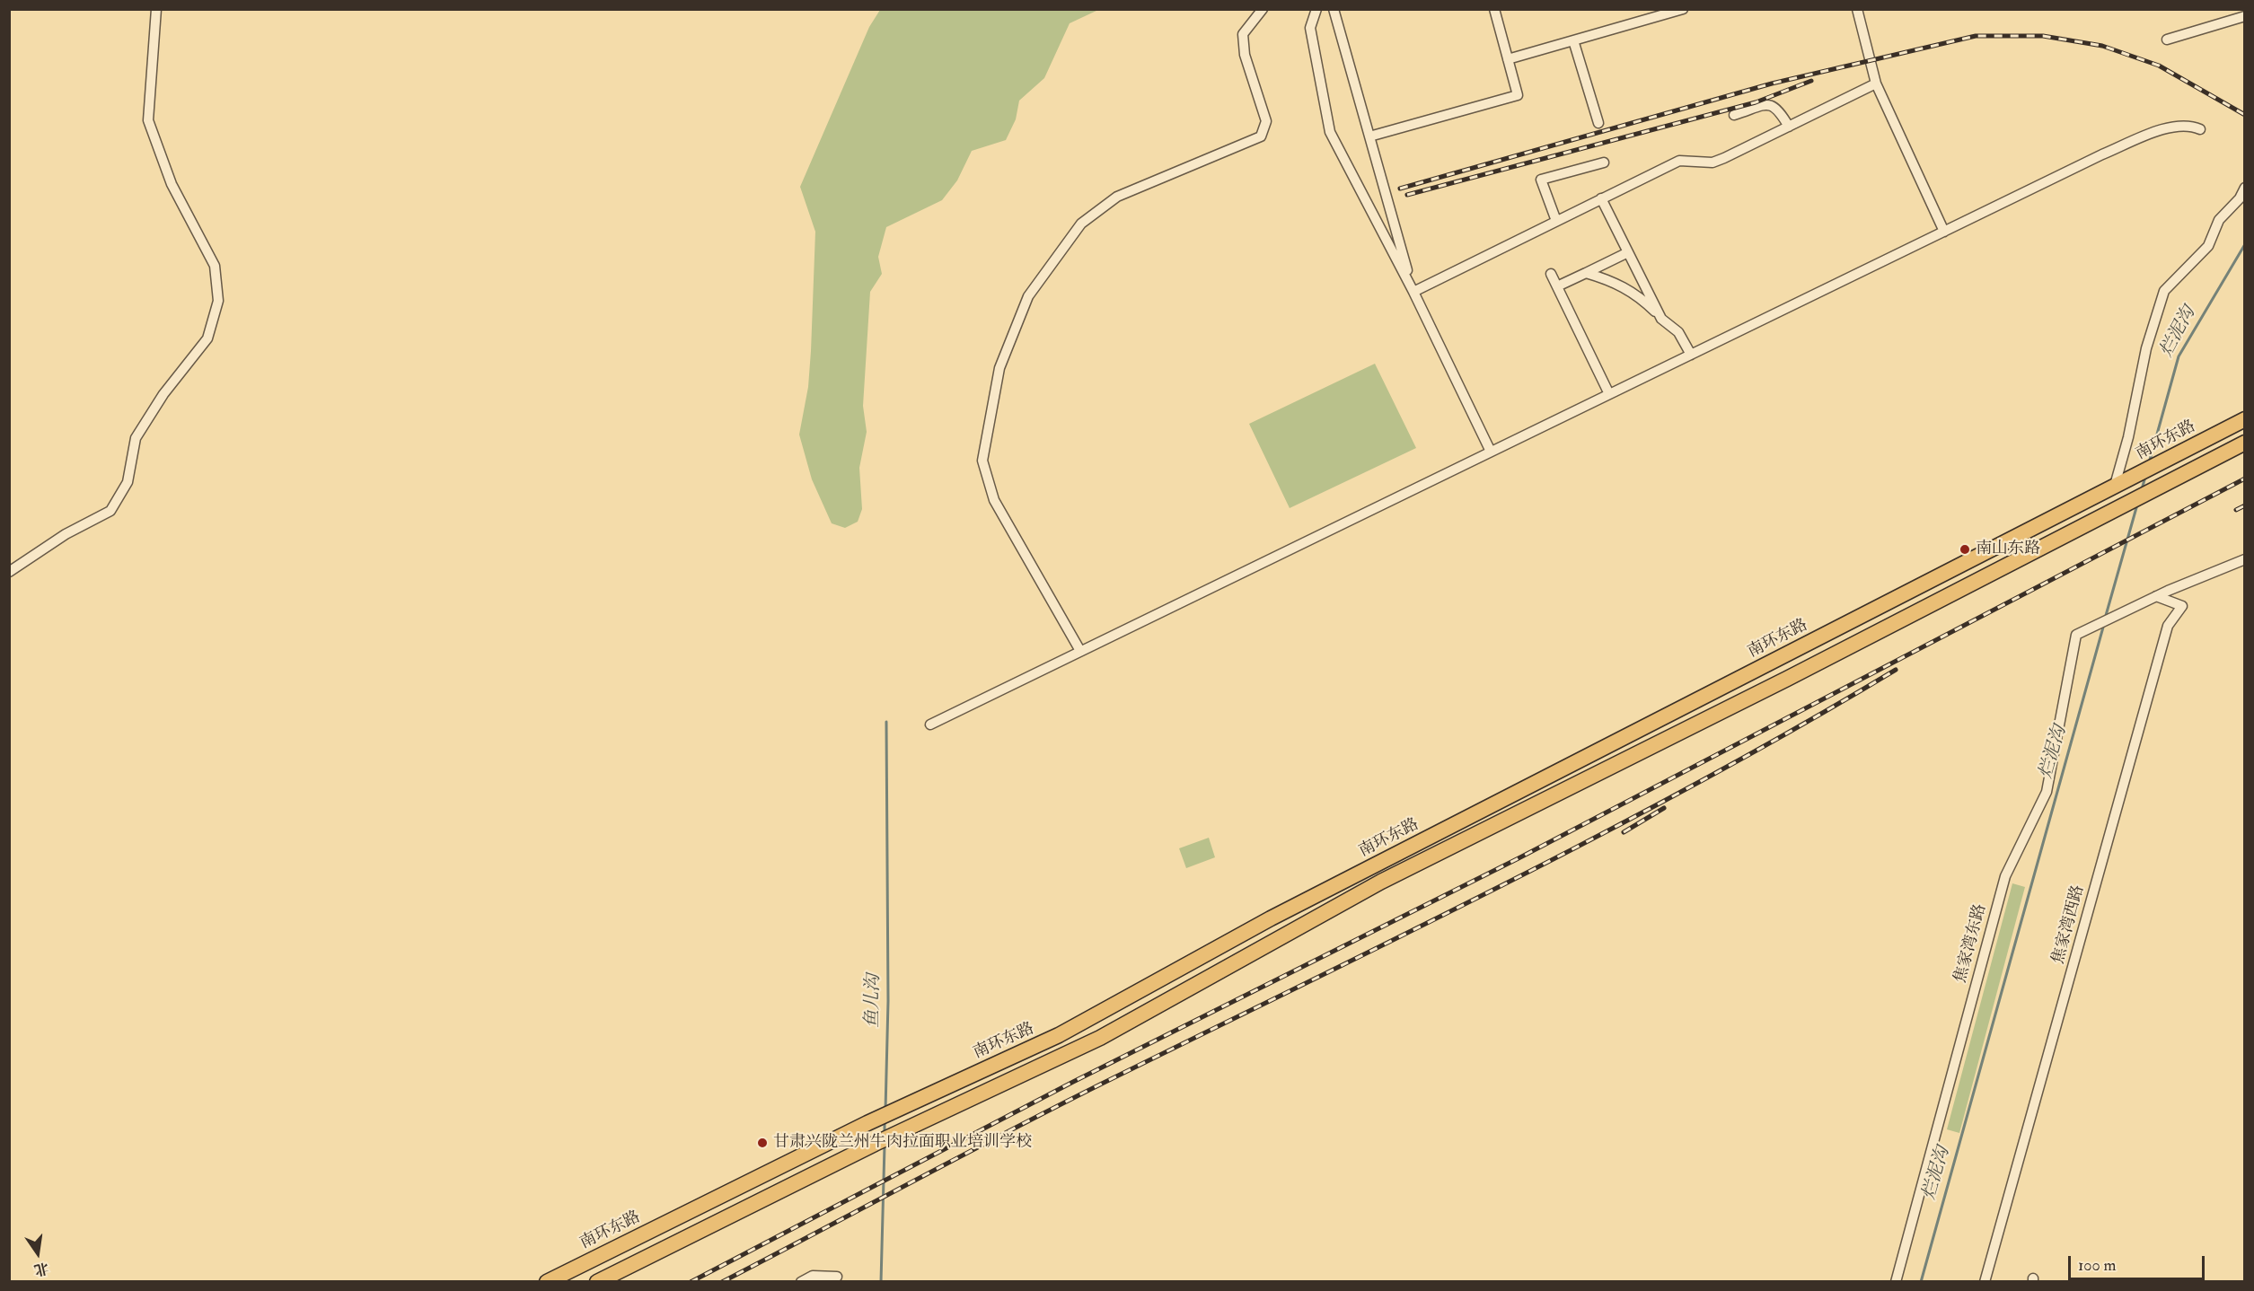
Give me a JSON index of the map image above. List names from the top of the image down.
{
  "streets": {
    "highway": ["南环东路"],
    "street": ["焦家湾西路", "焦家湾东路"]
  },
  "crossings": [
    ["焦家湾西路", "焦家湾东路"]
  ],
  "water": ["烂泥沟", "鱼儿沟"],
  "places": ["南山东路", "甘肃兴陇兰州牛肉拉面职业培训学校"],
  "scale_bar": "100 m",
  "north": "bottom"
}
